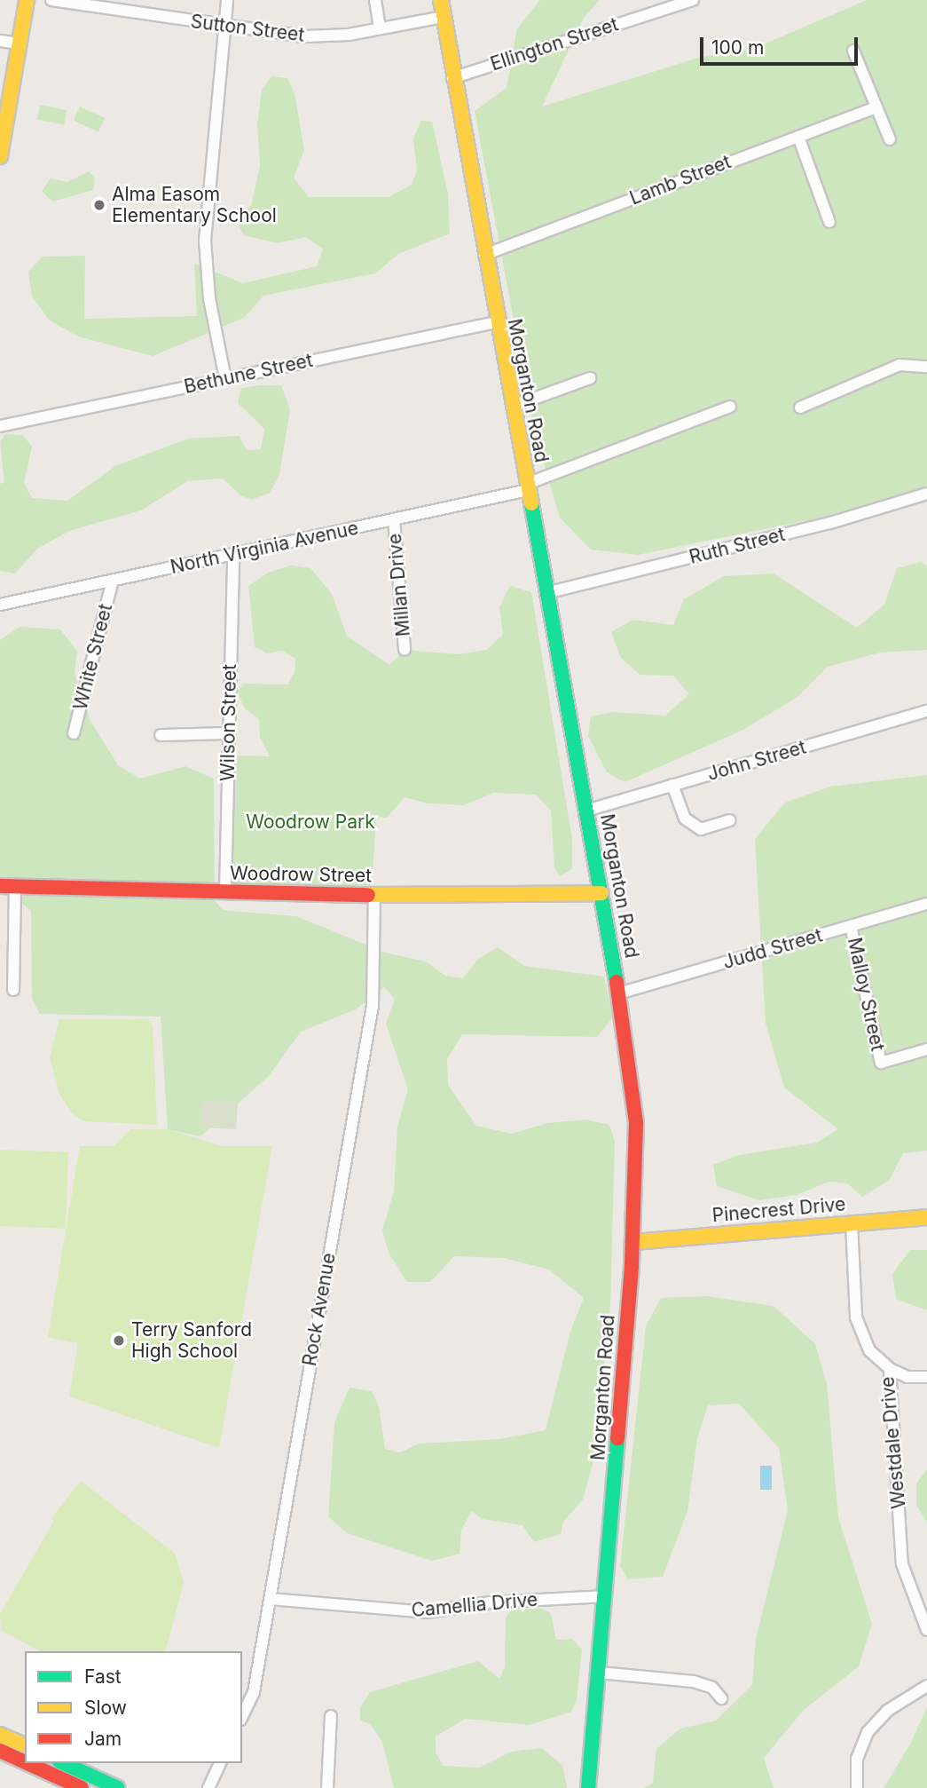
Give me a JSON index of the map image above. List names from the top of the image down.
{
  "streets": {
    "main road": ["Morganton Road", "Woodrow Street", "Pinecrest Drive"],
    "street": [
      "Sutton Street",
      "Ellington Street",
      "Lamb Street",
      "Bethune Street",
      "Ruth Street",
      "North Virginia Avenue",
      "Millan Drive",
      "White Street",
      "Wilson Street",
      "John Street",
      "Judd Street",
      "Malloy Street",
      "Rock Avenue",
      "Westdale Drive",
      "Camellia Drive"
    ]
  },
  "crossings": [
    ["Sutton Street", "Morganton Road"],
    ["Ellington Street", "Morganton Road"],
    ["Lamb Street", "Morganton Road"],
    ["Bethune Street", "Morganton Road"],
    ["Morganton Road", "Ruth Street"],
    ["Morganton Road", "North Virginia Avenue"],
    ["Morganton Road", "John Street"],
    ["Morganton Road", "Woodrow Street"],
    ["Morganton Road", "Judd Street"],
    ["Morganton Road", "Pinecrest Drive"],
    ["Morganton Road", "Camellia Drive"],
    ["North Virginia Avenue", "Millan Drive"],
    ["North Virginia Avenue", "White Street"],
    ["North Virginia Avenue", "Wilson Street"],
    ["Wilson Street", "Woodrow Street"],
    ["Woodrow Street", "Rock Avenue"],
    ["Judd Street", "Malloy Street"],
    ["Pinecrest Drive", "Westdale Drive"],
    ["Rock Avenue", "Camellia Drive"]
  ],
  "parks": ["Woodrow Park"],
  "places": ["Alma Easom Elementary School", "Terry Sanford High School"],
  "legend": ["Fast", "Slow", "Jam"],
  "scale_bar": "100 m"
}
